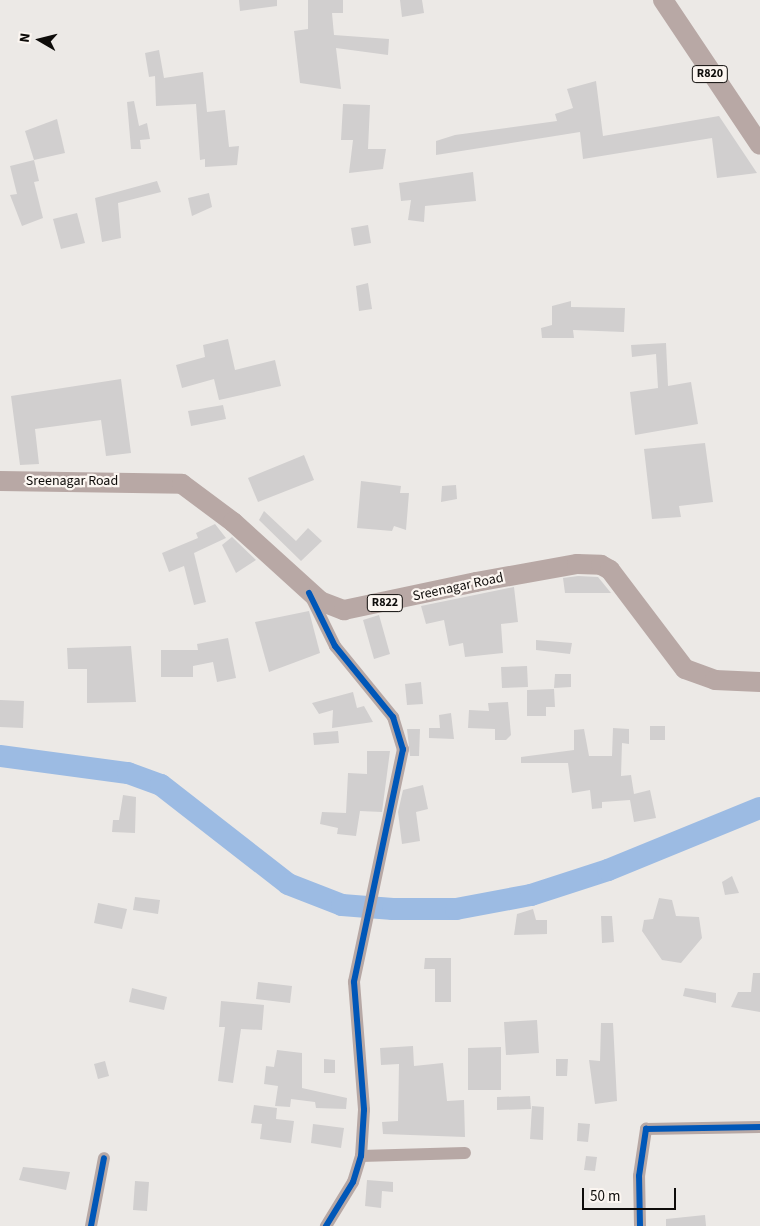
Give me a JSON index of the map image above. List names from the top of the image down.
{
  "streets": {
    "main road": ["R820", "Sreenagar Road", "R822"]
  },
  "scale_bar": "50 m",
  "north": "left"
}
